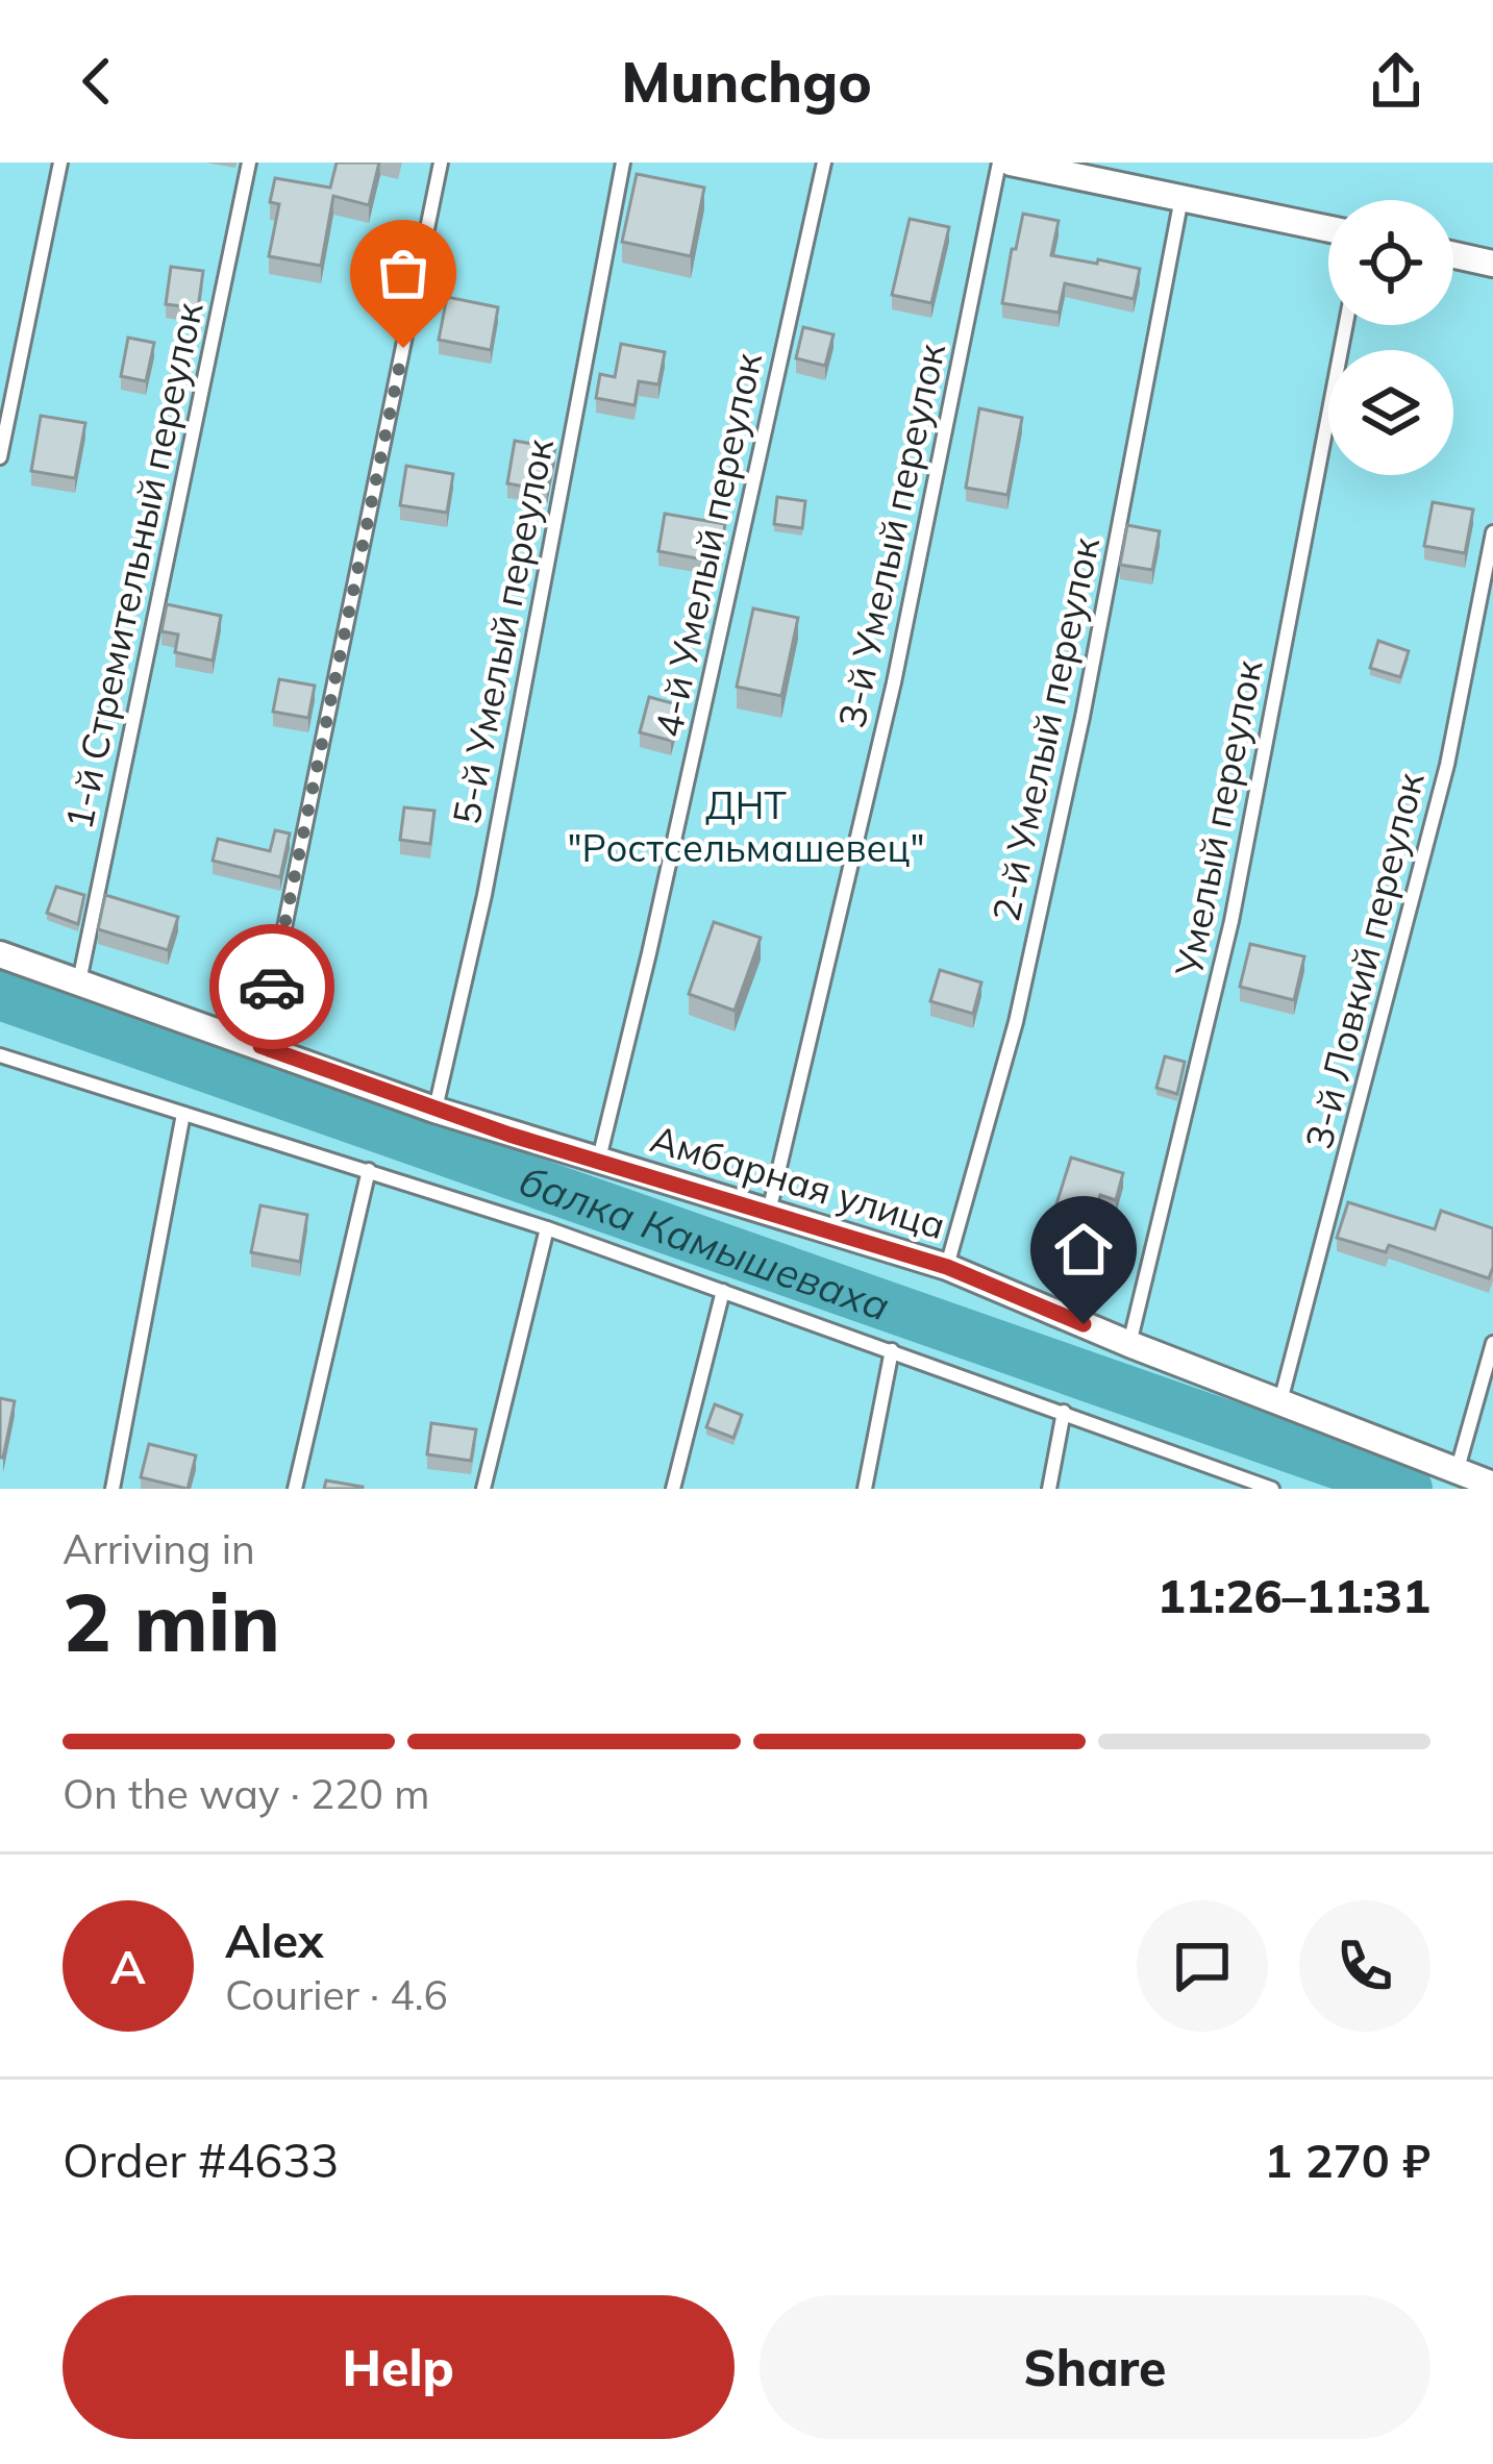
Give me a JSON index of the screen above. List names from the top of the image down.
{
  "streets": {
    "street": ["Амбарная улица"],
    "lane": [
      "3-й Умелый переулок",
      "4-й Умелый переулок",
      "1-й Стремительный переулок",
      "5-й Умелый переулок",
      "2-й Умелый переулок",
      "Умелый переулок",
      "3-й Ловкий переулок"
    ]
  },
  "crossings": [
    ["3-й Умелый переулок", "Амбарная улица"],
    ["4-й Умелый переулок", "Амбарная улица"],
    ["1-й Стремительный переулок", "Амбарная улица"],
    ["5-й Умелый переулок", "Амбарная улица"],
    ["2-й Умелый переулок", "Амбарная улица"],
    ["Умелый переулок", "Амбарная улица"],
    ["3-й Ловкий переулок", "Амбарная улица"]
  ],
  "water": ["балка Камышеваха"],
  "parks": ["ДНТ \"Ростсельмашевец\""],
  "page": {
    "header": "Munchgo",
    "heading": ["2 min", "Arriving in", "11:26–11:31"],
    "panel": [
      "Alex",
      "Courier · 4.6",
      "Order #4633",
      "1 270 ₽"
    ],
    "bar": "On the way · 220 m",
    "round": "A",
    "buttons": ["Help", "Share"]
  }
}
